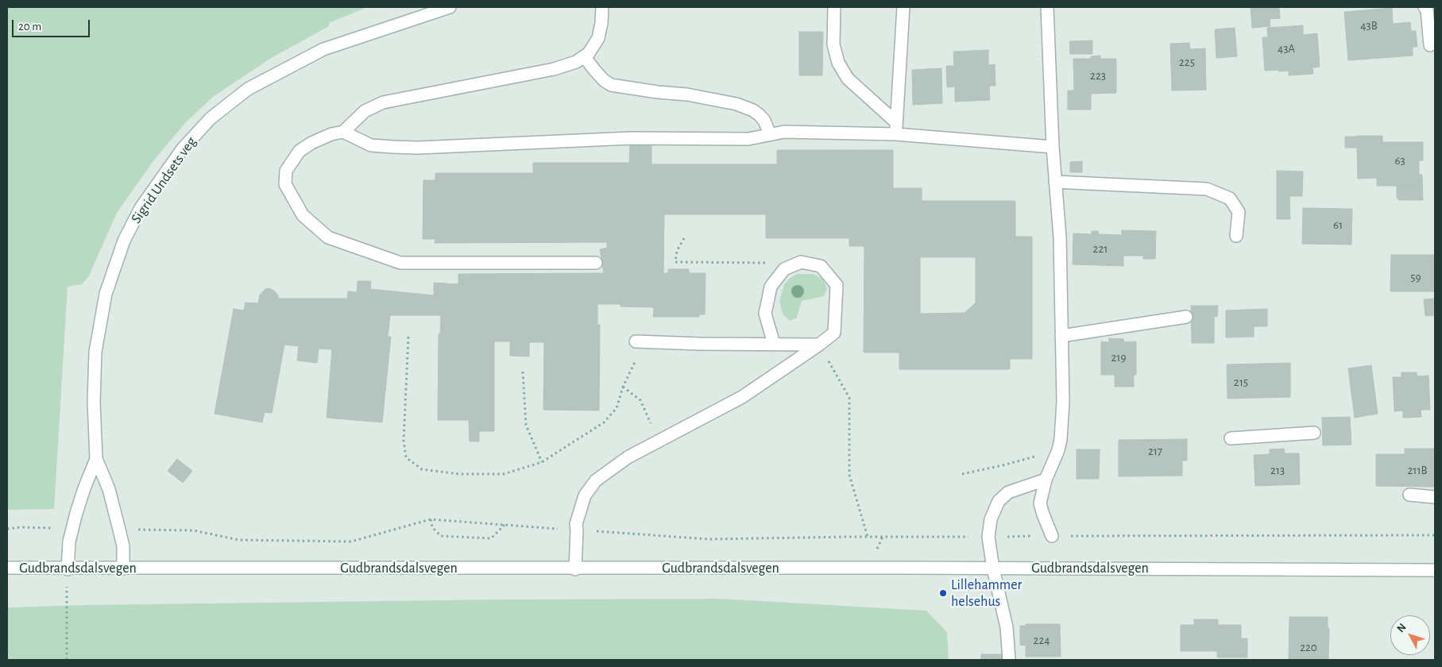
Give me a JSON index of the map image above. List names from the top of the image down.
{
  "streets": {
    "main road": ["Sigrid Undsets veg", "Gudbrandsdalsvegen"]
  },
  "crossings": [
    ["Sigrid Undsets veg", "Gudbrandsdalsvegen"]
  ],
  "places": ["Lillehammer helsehus"],
  "house_numbers": [
    "43B",
    "43A",
    "225",
    "223",
    "63",
    "61",
    "221",
    "59",
    "219",
    "215",
    "217",
    "213",
    "211B",
    "224",
    "220"
  ],
  "scale_bar": "20 m",
  "north": "top left"
}
